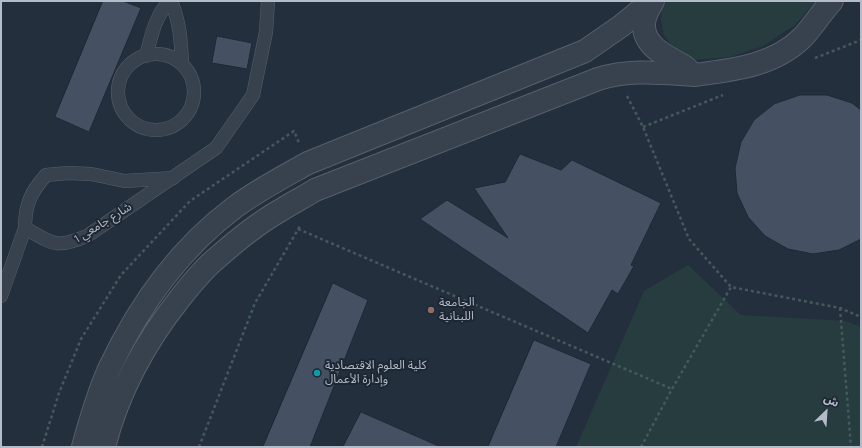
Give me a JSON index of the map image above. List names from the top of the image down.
{
  "streets": {
    "lane": ["شارع جامعي 1"]
  },
  "places": ["الجامعة اللبنانية", "كلية العلوم الاقتصادية وإدارة الأعمال"],
  "north": "top right"
}
